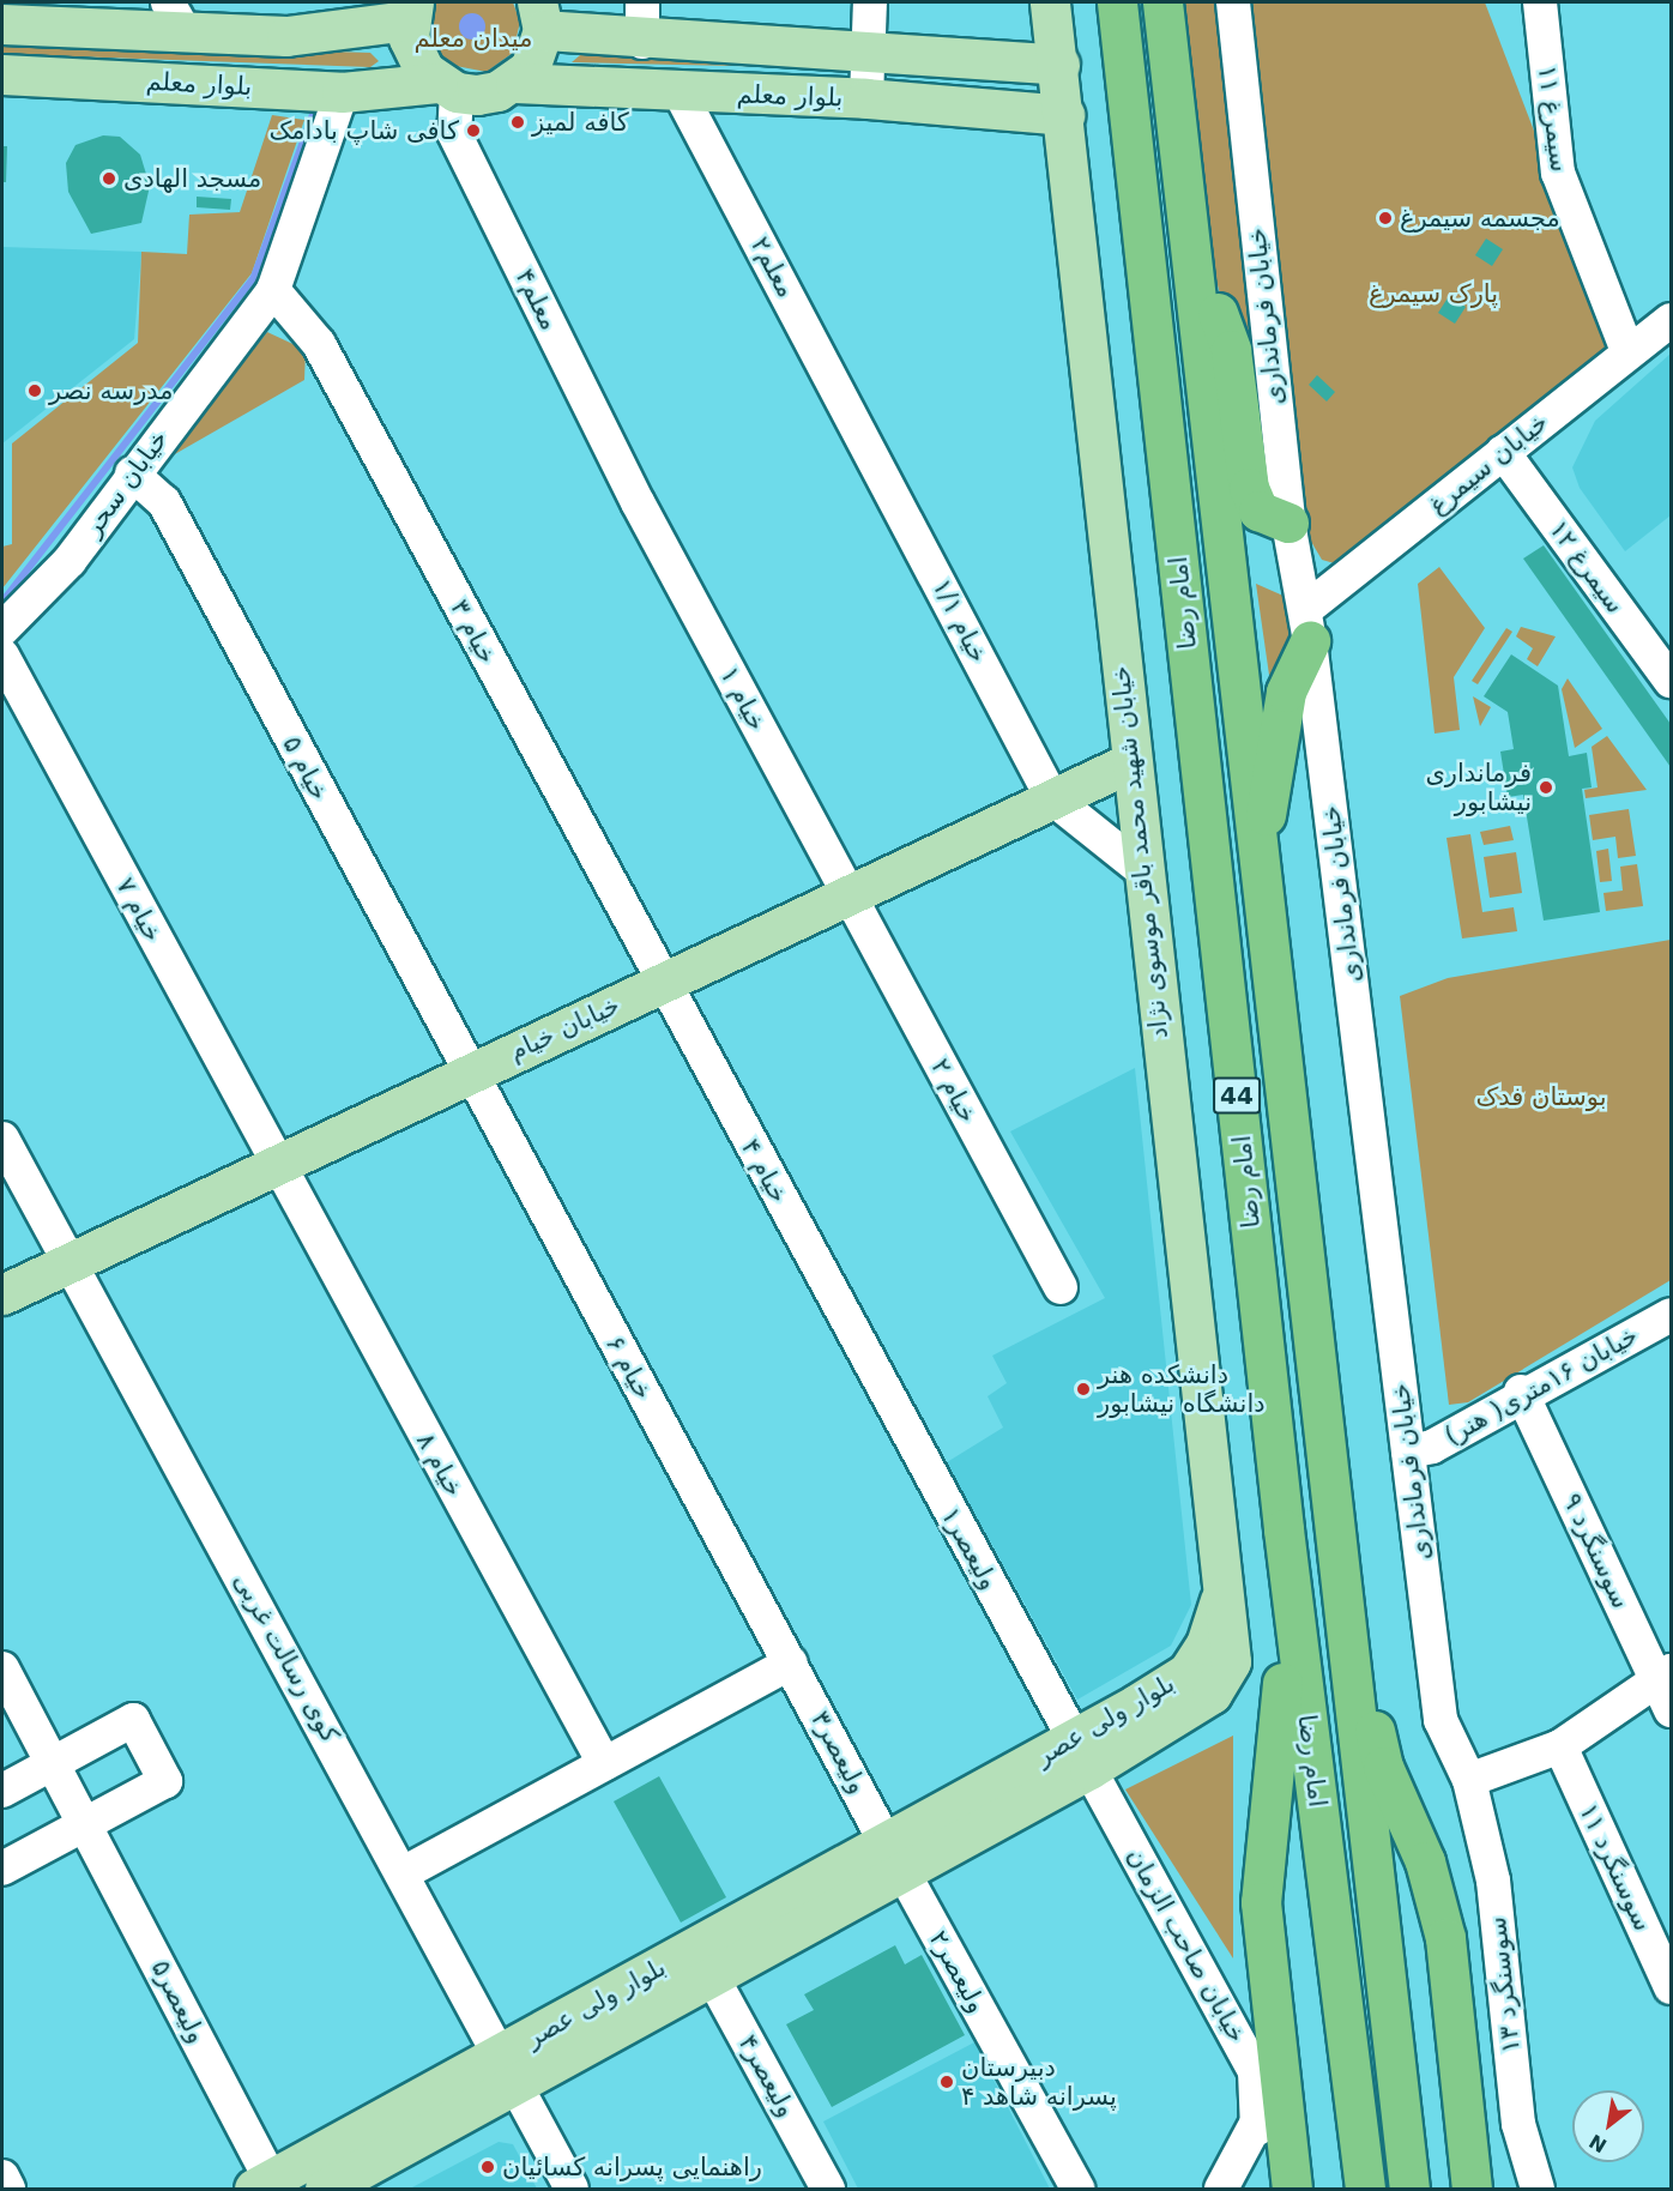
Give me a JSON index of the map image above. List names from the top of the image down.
{
  "streets": {
    "highway": ["امام رضا", "44"],
    "main road": [
      "بلوار معلم",
      "خیابان شهید محمد باقر موسوی نژاد",
      "خیابان خیام",
      "بلوار ولی عصر"
    ],
    "street": [
      "سیمرغ ۱۱",
      "معلم۲",
      "معلم۴",
      "خیابان فرمانداری",
      "خیابان سیمرغ",
      "خیابان سحر",
      "سیمرغ ۱۲",
      "خیام ۱/۱",
      "خیام ۳",
      "خیام ۱",
      "خیام ۵",
      "خیام ۷",
      "خیام ۲",
      "خیام ۴",
      "خیام ۶",
      "خیابان ۱۶متری( هنر)",
      "خیام ۸",
      "ولیعصر۱",
      "سوسنگرد ۹",
      "کوی رسالت غربی",
      "ولیعصر۳",
      "سوسنگرد ۱۱",
      "خیابان صاحب الزمان",
      "ولیعصر۲",
      "سوسنگرد ۱۳",
      "ولیعصر۵",
      "ولیعصر۴"
    ]
  },
  "crossings": [
    ["بلوار معلم", "معلم۲"],
    ["بلوار معلم", "معلم۴"],
    ["بلوار معلم", "خیابان سحر"],
    ["بلوار معلم", "خیابان شهید محمد باقر موسوی نژاد"],
    ["سیمرغ ۱۱", "خیابان سیمرغ"],
    ["معلم۲", "خیام ۱/۱"],
    ["معلم۴", "خیام ۱"],
    ["خیابان فرمانداری", "خیابان سیمرغ"],
    ["خیابان فرمانداری", "خیابان ۱۶متری( هنر)"],
    ["خیابان فرمانداری", "سوسنگرد ۱۳"],
    ["خیابان سیمرغ", "سیمرغ ۱۲"],
    ["خیابان سحر", "خیام ۳"],
    ["خیابان سحر", "خیام ۵"],
    ["خیام ۱/۱", "خیابان خیام"],
    ["خیام ۳", "خیابان خیام"],
    ["خیام ۳", "خیام ۴"],
    ["خیام ۱", "خیابان خیام"],
    ["خیام ۱", "خیام ۲"],
    ["خیام ۵", "خیابان خیام"],
    ["خیام ۵", "خیام ۶"],
    ["خیابان شهید محمد باقر موسوی نژاد", "خیابان خیام"],
    ["خیابان شهید محمد باقر موسوی نژاد", "بلوار ولی عصر"],
    ["خیام ۷", "خیابان خیام"],
    ["خیام ۷", "خیام ۸"],
    ["خیابان خیام", "خیام ۲"],
    ["خیابان خیام", "خیام ۴"],
    ["خیابان خیام", "خیام ۶"],
    ["خیابان خیام", "خیام ۸"],
    ["خیابان خیام", "کوی رسالت غربی"],
    ["خیام ۴", "ولیعصر۱"],
    ["خیام ۶", "ولیعصر۳"],
    ["خیابان ۱۶متری( هنر)", "سوسنگرد ۹"],
    ["ولیعصر۱", "بلوار ولی عصر"],
    ["ولیعصر۱", "خیابان صاحب الزمان"],
    ["کوی رسالت غربی", "بلوار ولی عصر"],
    ["بلوار ولی عصر", "ولیعصر۳"],
    ["بلوار ولی عصر", "خیابان صاحب الزمان"],
    ["بلوار ولی عصر", "ولیعصر۲"],
    ["بلوار ولی عصر", "ولیعصر۵"],
    ["بلوار ولی عصر", "ولیعصر۴"],
    ["ولیعصر۳", "ولیعصر۲"]
  ],
  "parks": ["میدان معلم", "پارک سیمرغ", "بوستان فدک"],
  "places": [
    "کافه لمیز",
    "کافی شاپ بادامک",
    "مسجد الهادی",
    "مجسمه سیمرغ",
    "مدرسه نصر",
    "فرمانداری نیشابور",
    "دانشکده هنر دانشگاه نیشابور",
    "دبیرستان پسرانه شاهد ۴",
    "راهنمایی پسرانه کسائیان"
  ],
  "north": "bottom left"
}
